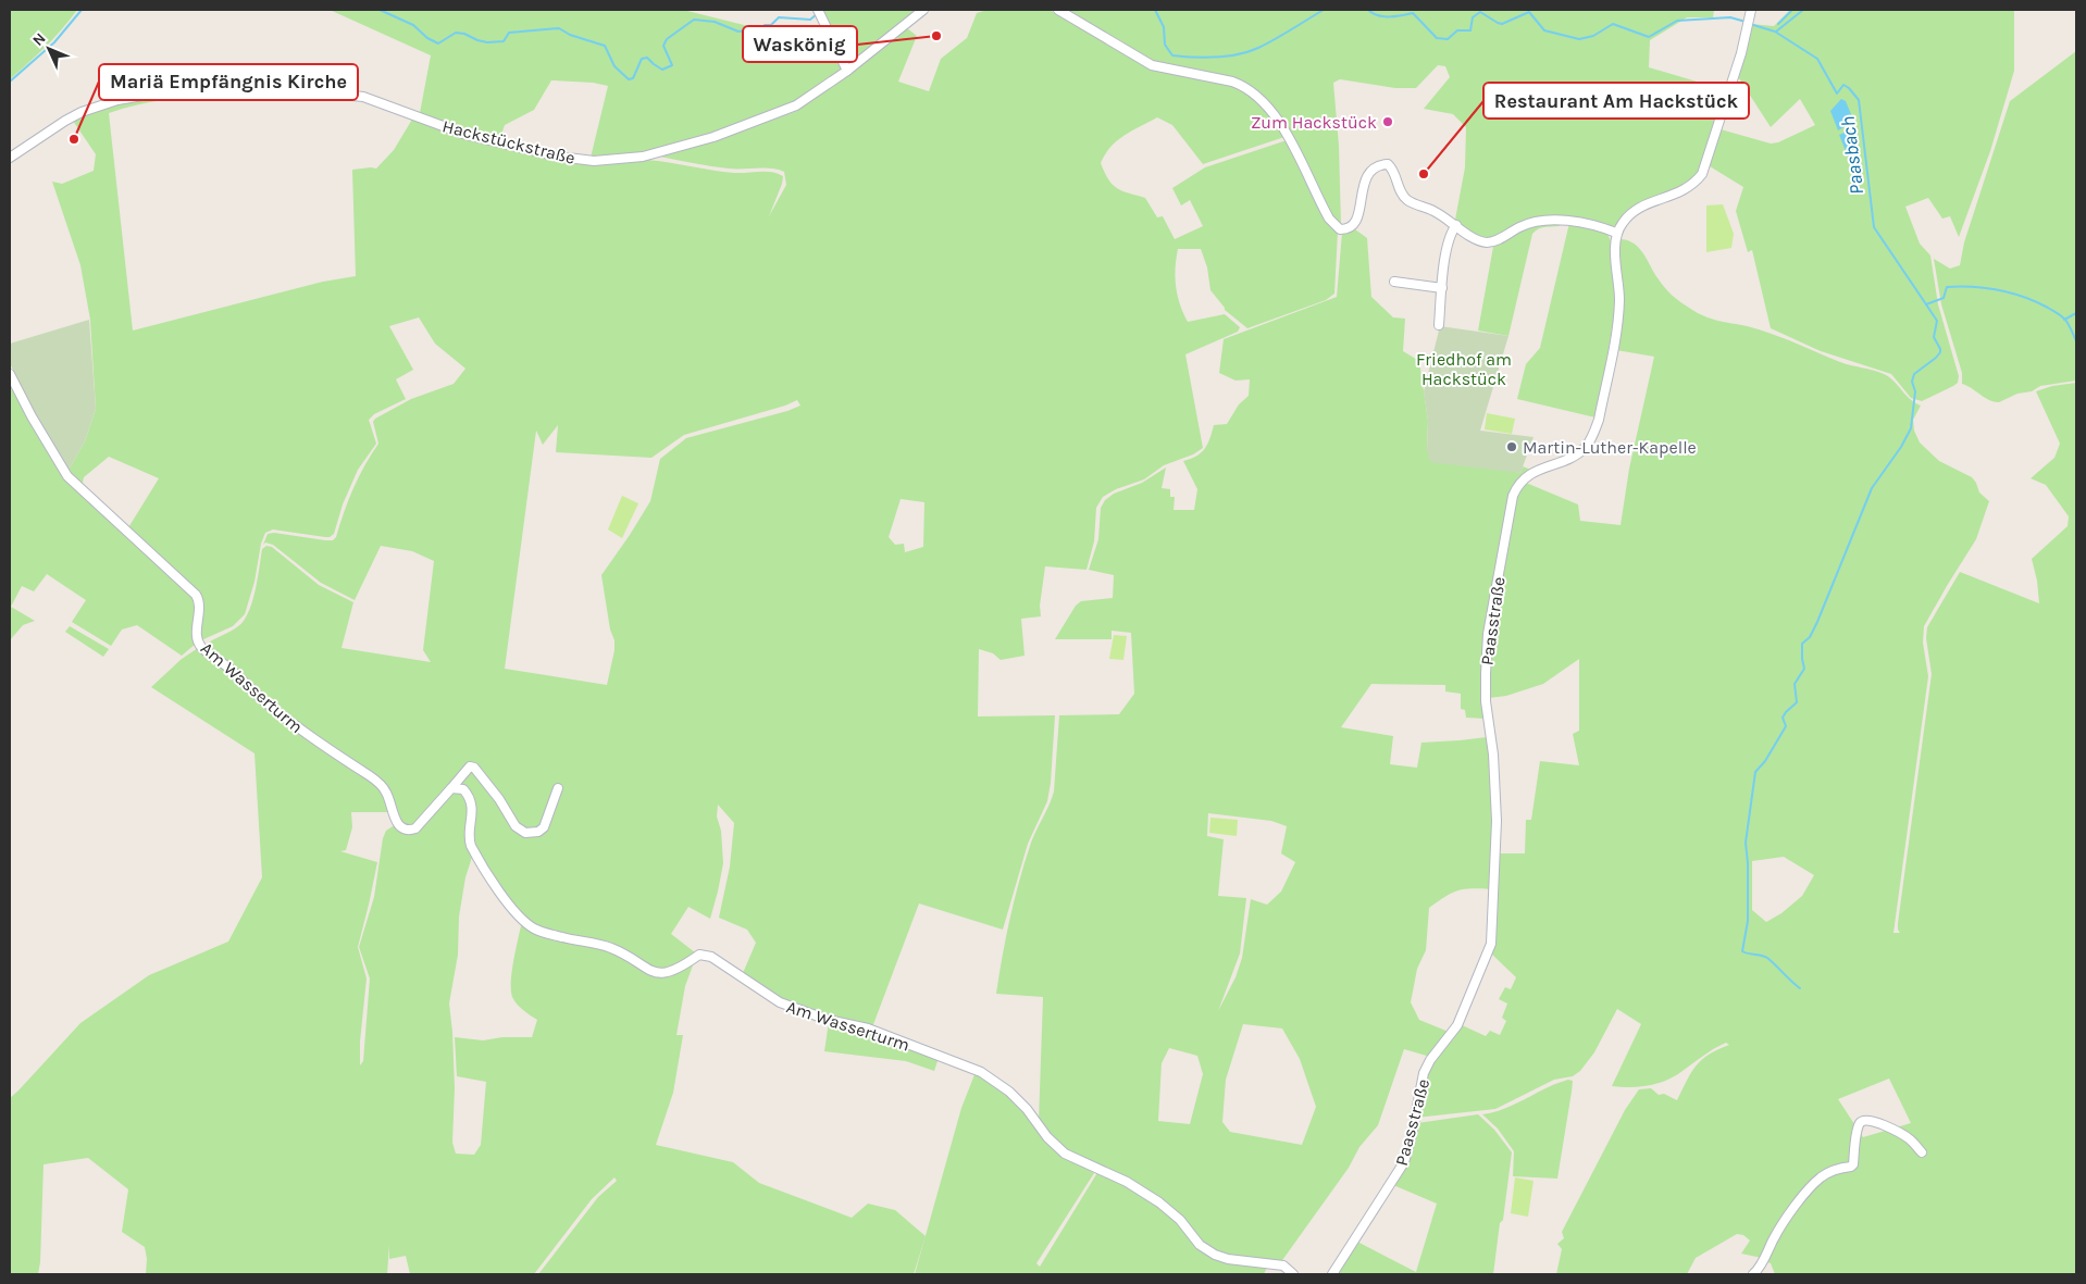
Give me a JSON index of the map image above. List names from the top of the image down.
{
  "streets": {
    "street": ["Hackstückstraße", "Paasstraße", "Am Wasserturm"]
  },
  "water": ["Paasbach"],
  "parks": ["Friedhof am Hackstück"],
  "places": [
    "Waskönig",
    "Zum Hackstück",
    "Mariä Empfängnis Kirche",
    "Restaurant Am Hackstück",
    "Martin-Luther-Kapelle"
  ],
  "north": "top left"
}
